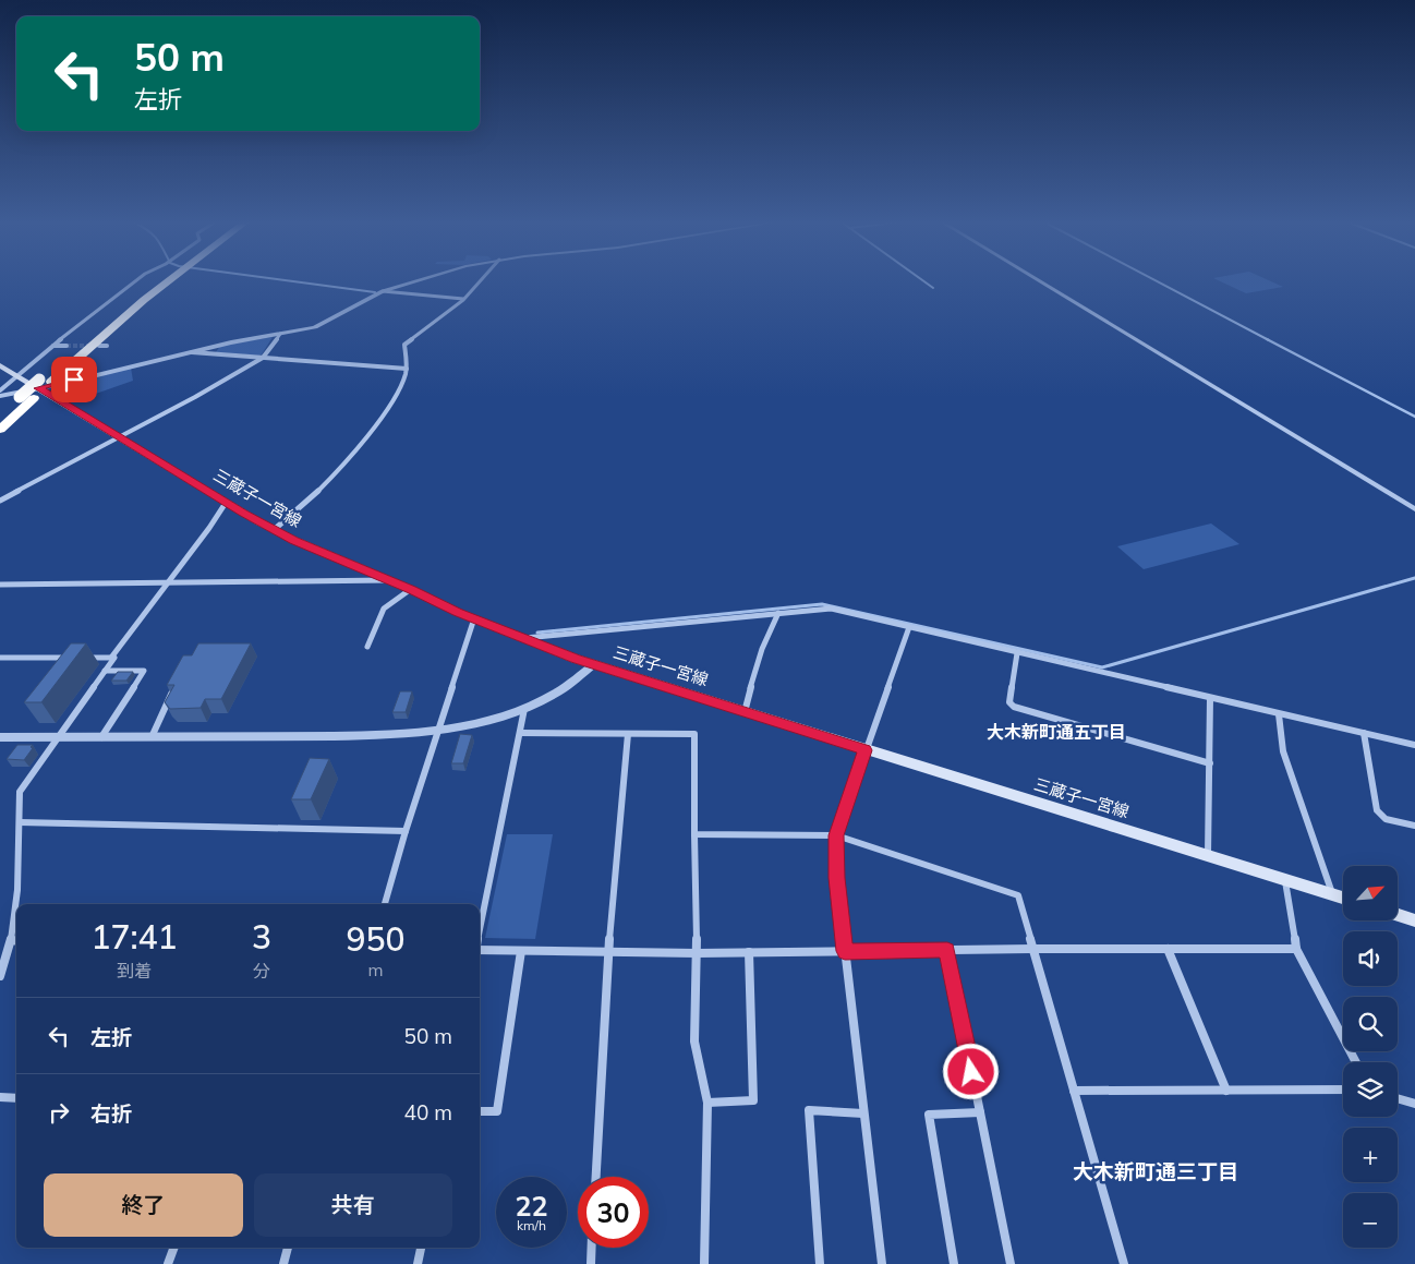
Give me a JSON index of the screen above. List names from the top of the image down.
{
  "streets": {
    "main road": ["三蔵子一宮線"]
  },
  "districts": ["大木新町通五丁目", "大木新町通三丁目"],
  "north": "top right",
  "page": {
    "turn": ["50 m", "左折"],
    "map_buttons": ["+", "−"],
    "eta": [
      "17:41",
      "到着",
      "3",
      "分",
      "950",
      "m"
    ],
    "list": [
      {
        "name": "左折",
        "value": "50 m"
      },
      {
        "name": "右折",
        "value": "40 m"
      }
    ],
    "buttons": ["終了", "共有"],
    "speed": "22 km/h",
    "limit": "30"
  }
}
